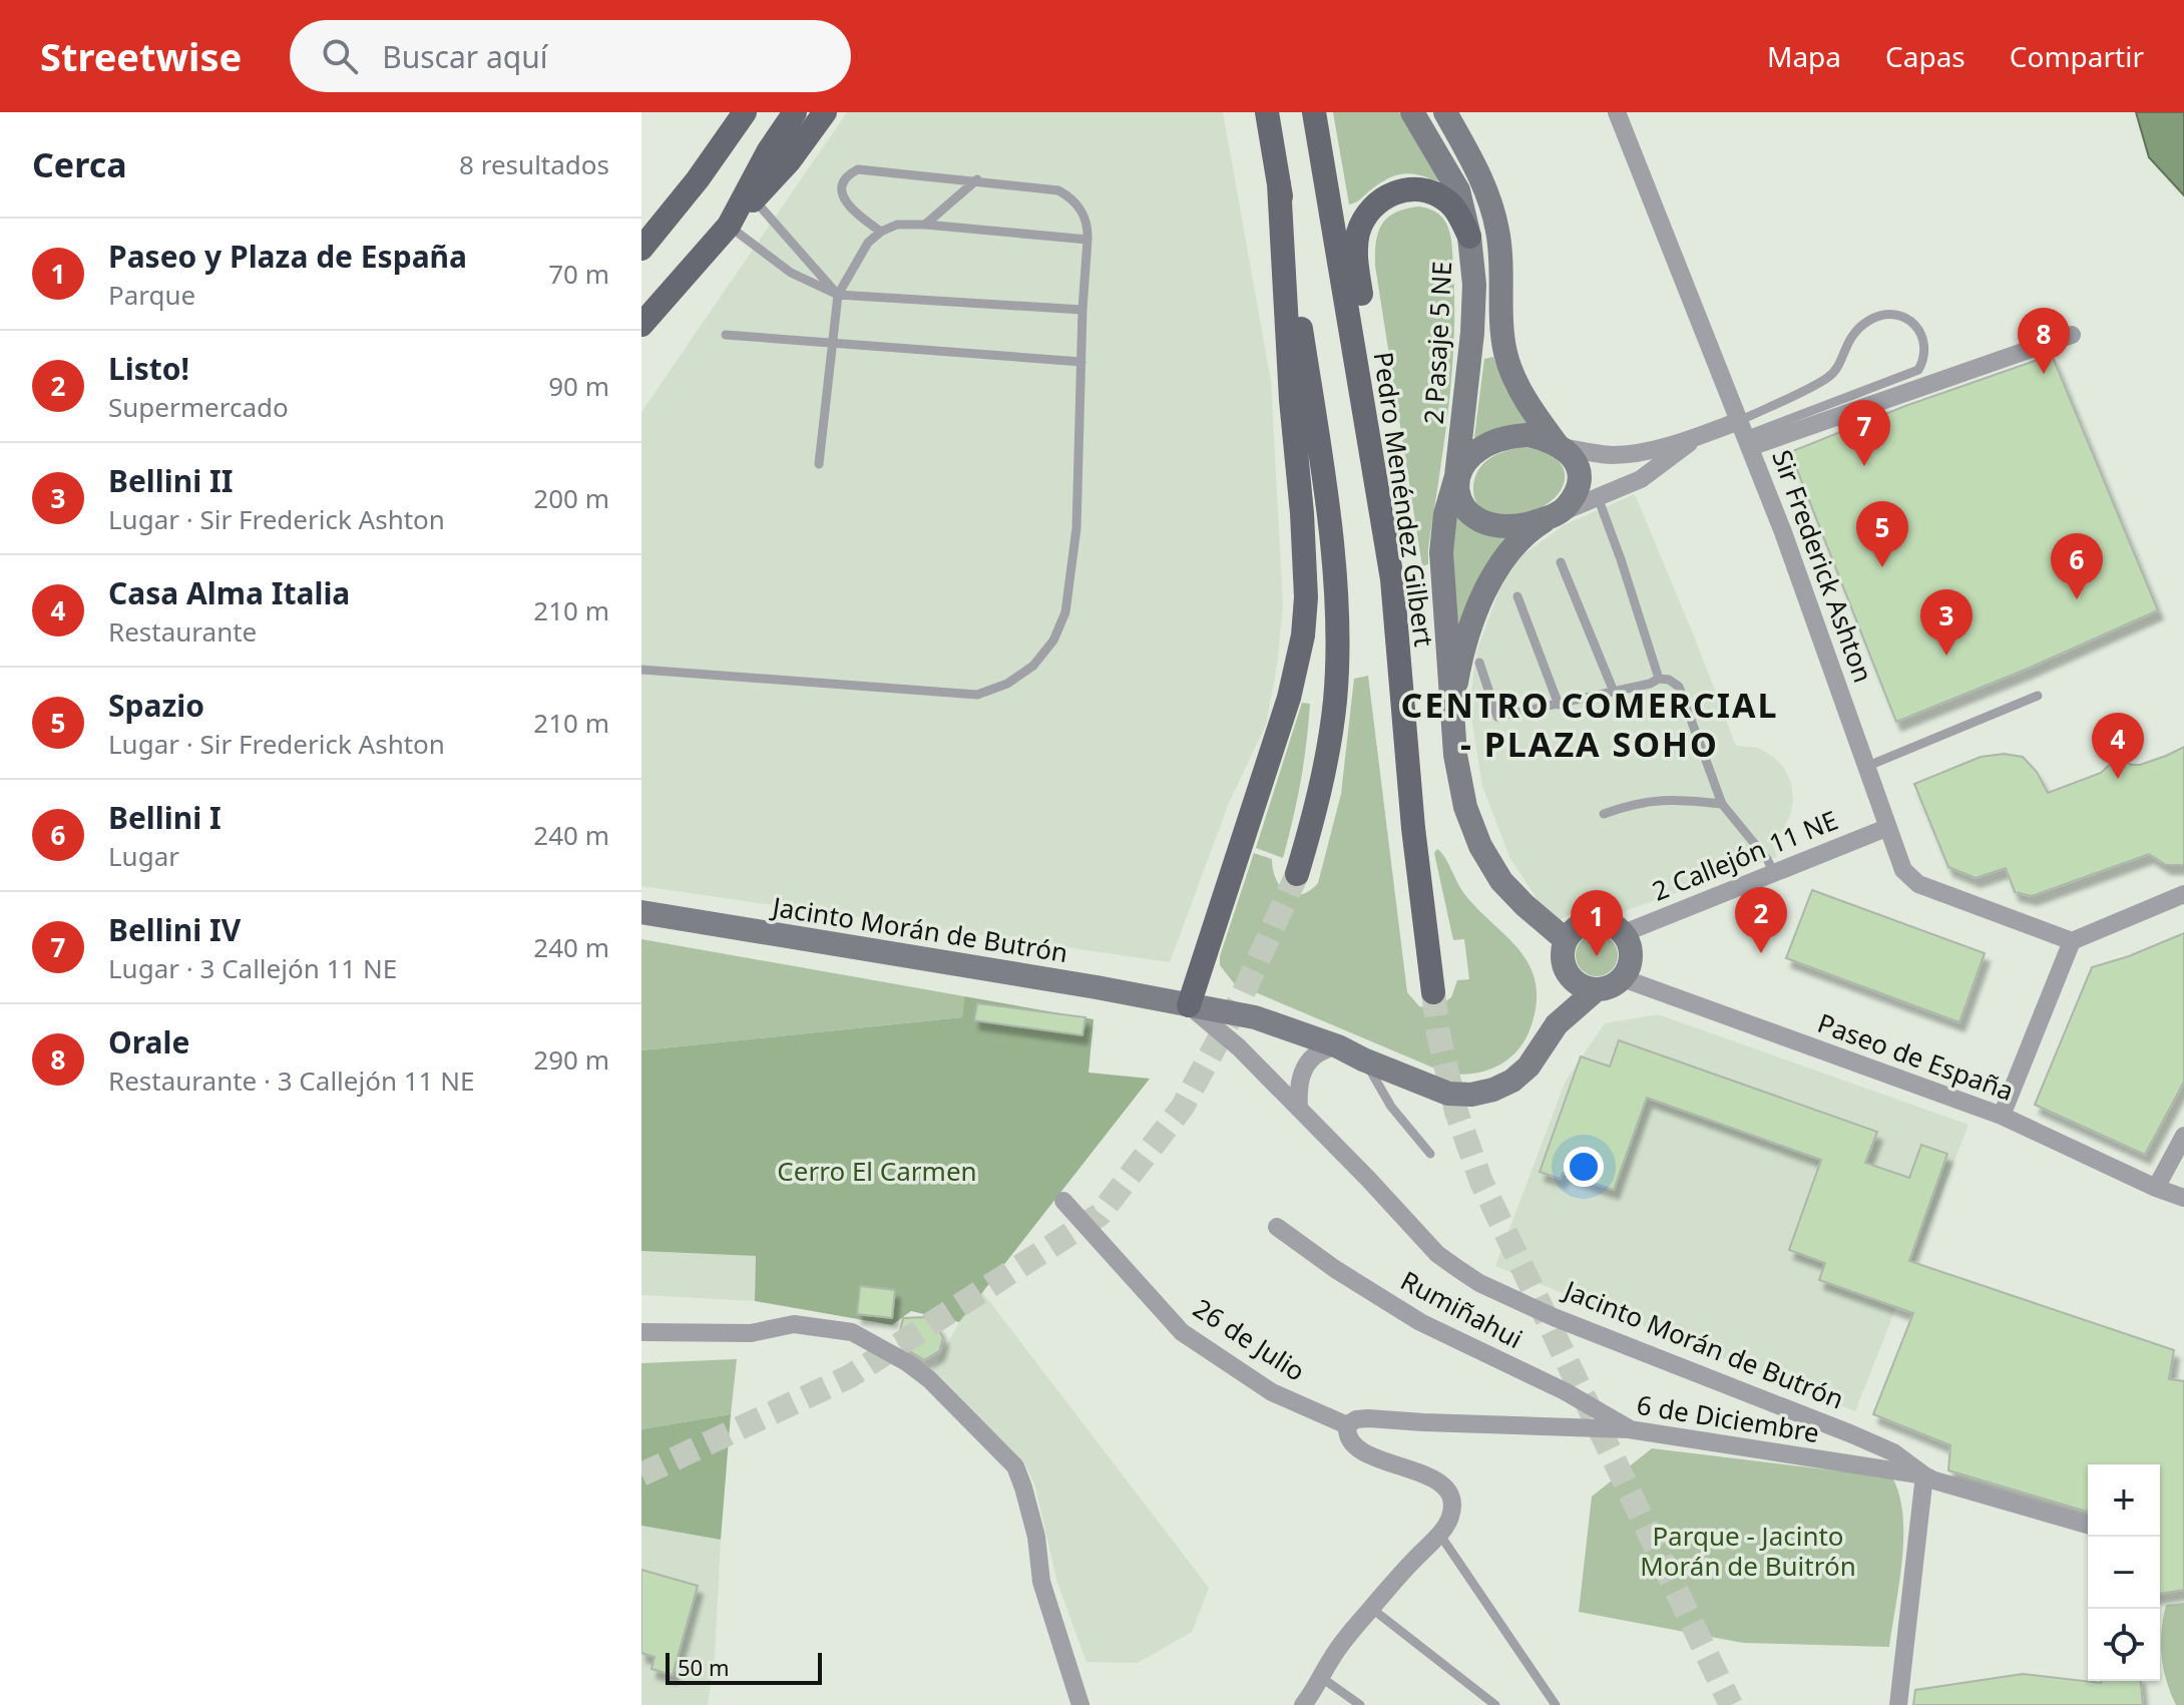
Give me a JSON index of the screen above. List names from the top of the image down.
{
  "streets": {
    "main road": ["Pedro Menéndez Gilbert"],
    "street": [
      "2 Pasaje 5 NE",
      "Sir Frederick Ashton",
      "2 Callejón 11 NE",
      "Jacinto Morán de Butrón",
      "Paseo de España",
      "Rumiñahui",
      "26 de Julio",
      "6 de Diciembre"
    ]
  },
  "crossings": [
    ["2 Pasaje 5 NE", "2 Callejón 11 NE"],
    ["2 Pasaje 5 NE", "Jacinto Morán de Butrón"],
    ["2 Pasaje 5 NE", "Paseo de España"],
    ["Sir Frederick Ashton", "2 Callejón 11 NE"],
    ["2 Callejón 11 NE", "Jacinto Morán de Butrón"],
    ["2 Callejón 11 NE", "Paseo de España"],
    ["Jacinto Morán de Butrón", "Paseo de España"],
    ["Jacinto Morán de Butrón", "6 de Diciembre"],
    ["Rumiñahui", "6 de Diciembre"],
    ["26 de Julio", "6 de Diciembre"]
  ],
  "districts": ["CENTRO COMERCIAL - PLAZA SOHO"],
  "parks": ["Cerro El Carmen", "Parque - Jacinto Morán de Buitrón"],
  "scale_bar": "50 m",
  "page": {
    "header": "Streetwise",
    "search": "Buscar aquí",
    "nav": ["Mapa", "Capas", "Compartir"],
    "heading": ["Cerca", "8 resultados"],
    "list": [
      {
        "mark": "1",
        "name": "Paseo y Plaza de España",
        "note": "Parque",
        "value": "70 m"
      },
      {
        "mark": "2",
        "name": "Listo!",
        "note": "Supermercado",
        "value": "90 m"
      },
      {
        "mark": "3",
        "name": "Bellini II",
        "note": "Lugar · Sir Frederick Ashton",
        "value": "200 m"
      },
      {
        "mark": "4",
        "name": "Casa Alma Italia",
        "note": "Restaurante",
        "value": "210 m"
      },
      {
        "mark": "5",
        "name": "Spazio",
        "note": "Lugar · Sir Frederick Ashton",
        "value": "210 m"
      },
      {
        "mark": "6",
        "name": "Bellini I",
        "note": "Lugar",
        "value": "240 m"
      },
      {
        "mark": "7",
        "name": "Bellini IV",
        "note": "Lugar · 3 Callejón 11 NE",
        "value": "240 m"
      },
      {
        "mark": "8",
        "name": "Orale",
        "note": "Restaurante · 3 Callejón 11 NE",
        "value": "290 m"
      }
    ],
    "pins": [
      "8",
      "7",
      "5",
      "6",
      "3",
      "4",
      "2",
      "1"
    ],
    "map_buttons": ["+", "−"],
    "scale": "50 m"
  }
}
